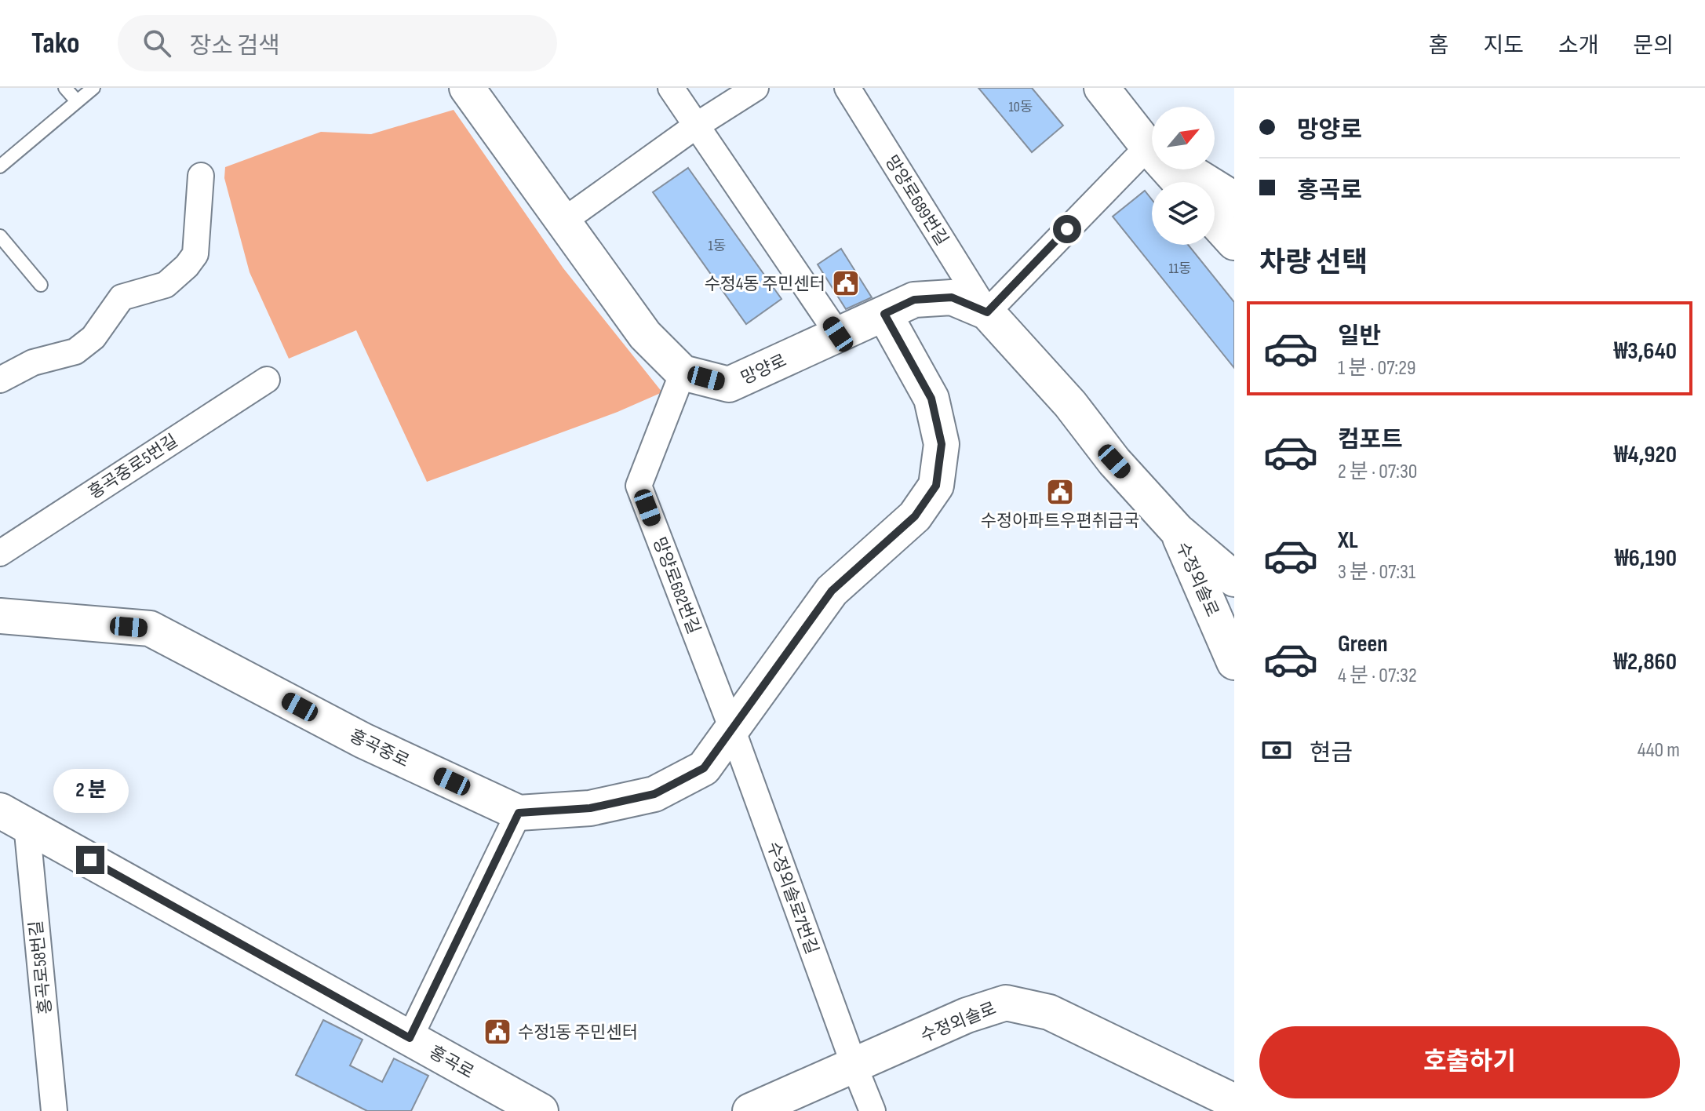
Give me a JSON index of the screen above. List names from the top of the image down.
{
  "streets": {
    "street": [
      "망양로689번길",
      "망양로",
      "홍곡중로5번길",
      "수정외솔로",
      "망양로682번길",
      "홍곡중로",
      "수정외솔로7번길",
      "홍곡로58번길",
      "홍곡로"
    ]
  },
  "crossings": [
    ["망양로689번길", "망양로"],
    ["망양로", "수정외솔로"],
    ["망양로", "망양로682번길"],
    ["망양로", "홍곡중로"],
    ["수정외솔로", "수정외솔로7번길"],
    ["망양로682번길", "홍곡중로"],
    ["망양로682번길", "수정외솔로7번길"],
    ["홍곡중로", "수정외솔로7번길"],
    ["홍곡로58번길", "홍곡로"]
  ],
  "places": {
    "public building": ["수정4동 주민센터", "수정아파트우편취급국", "수정1동 주민센터"]
  },
  "house_numbers": ["10동", "1동", "11동"],
  "north": "top right",
  "page": {
    "header": "Tako",
    "search": "장소 검색",
    "nav": [
      "홈",
      "지도",
      "소개",
      "문의"
    ],
    "banner": ["망양로", "홍곡로"],
    "heading": "차량 선택",
    "list": [
      {
        "name": "일반",
        "note": "1 분 · 07:29",
        "value": "₩3,640"
      },
      {
        "name": "컴포트",
        "note": "2 분 · 07:30",
        "value": "₩4,920"
      },
      {
        "name": "XL",
        "note": "3 분 · 07:31",
        "value": "₩6,190"
      },
      {
        "name": "Green",
        "note": "4 분 · 07:32",
        "value": "₩2,860"
      }
    ],
    "pay": ["현금", "440 m"],
    "bubble": "2 분",
    "buttons": "호출하기"
  }
}
